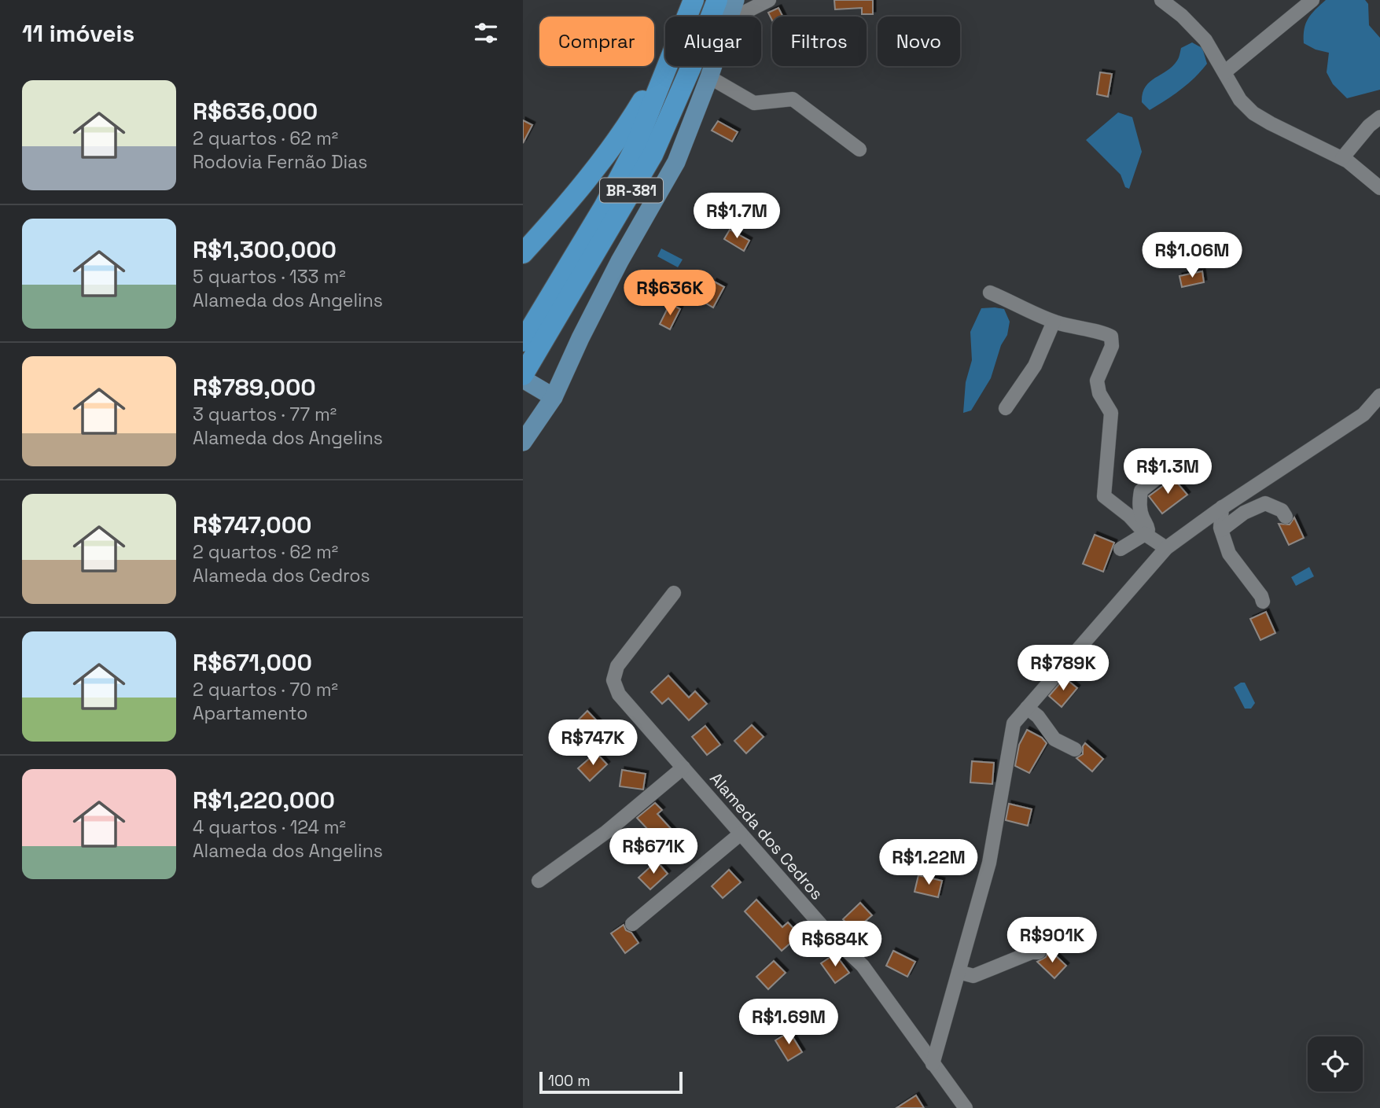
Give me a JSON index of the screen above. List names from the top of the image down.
{
  "streets": {
    "highway": ["BR-381"],
    "street": ["Alameda dos Cedros"]
  },
  "scale_bar": "100 m",
  "page": {
    "heading": "11 imóveis",
    "chip": [
      "Comprar",
      "Alugar",
      "Filtros",
      "Novo"
    ],
    "list": [
      {
        "name": "R$636,000",
        "note": "2 quartos · 62 m² · Rodovia Fernão Dias"
      },
      {
        "name": "R$1,300,000",
        "note": "5 quartos · 133 m² · Alameda dos Angelins"
      },
      {
        "name": "R$789,000",
        "note": "3 quartos · 77 m² · Alameda dos Angelins"
      },
      {
        "name": "R$747,000",
        "note": "2 quartos · 62 m² · Alameda dos Cedros"
      },
      {
        "name": "R$671,000",
        "note": "2 quartos · 70 m² · Apartamento"
      },
      {
        "name": "R$1,220,000",
        "note": "4 quartos · 124 m² · Alameda dos Angelins"
      }
    ],
    "price": [
      "R$1.7M",
      "R$1.06M",
      "R$636K",
      "R$1.3M",
      "R$789K",
      "R$747K",
      "R$671K",
      "R$1.22M",
      "R$901K",
      "R$684K",
      "R$1.69M"
    ],
    "scale": "100 m"
  }
}
